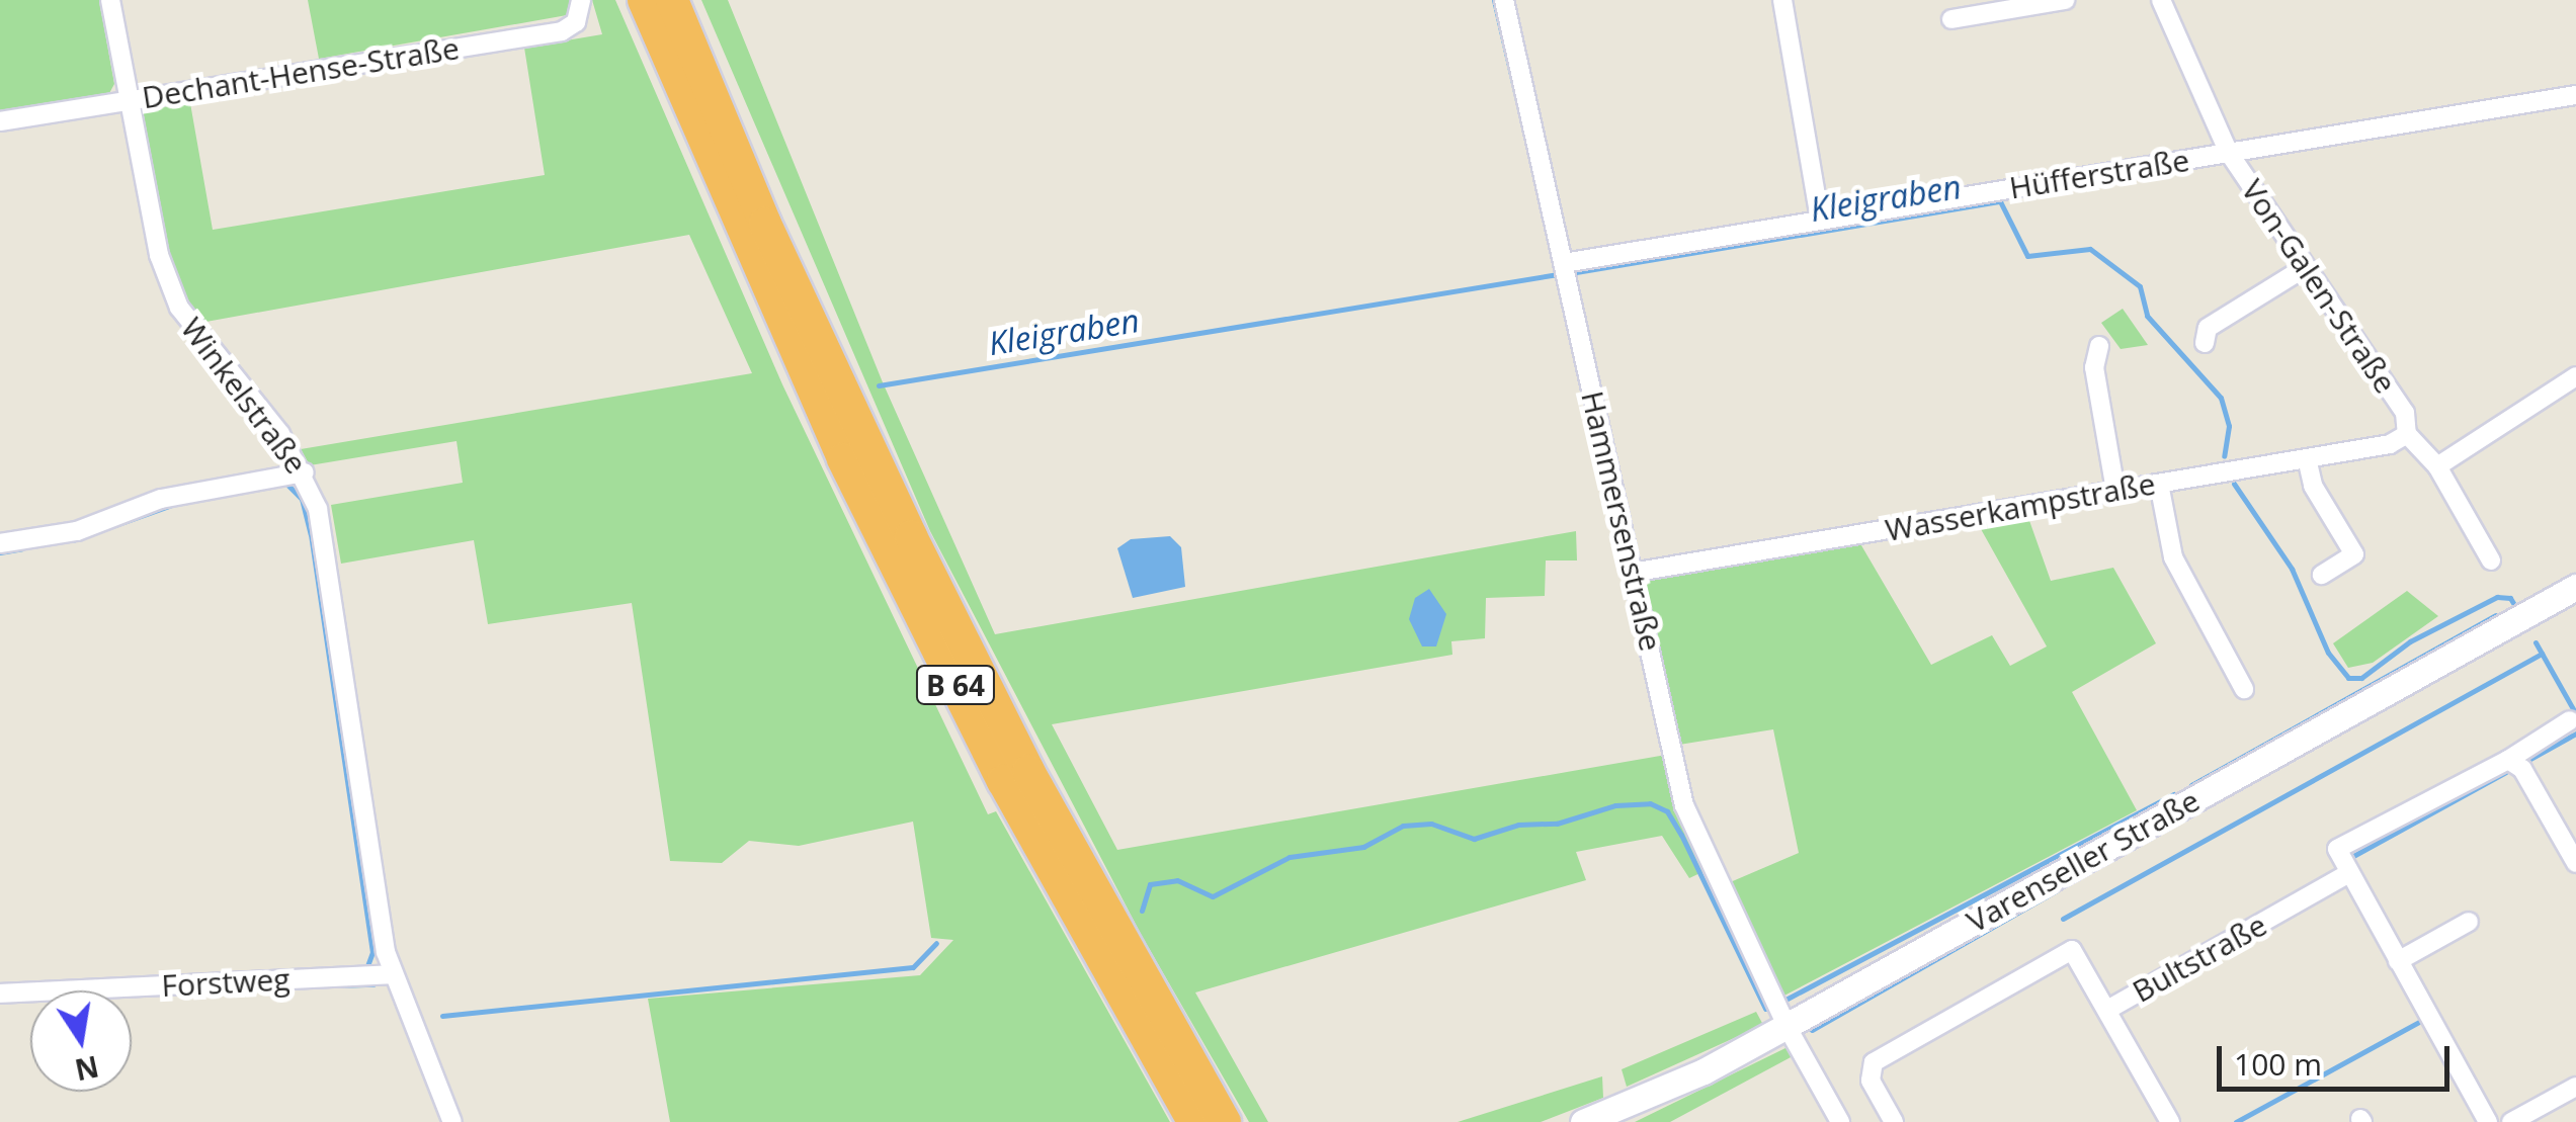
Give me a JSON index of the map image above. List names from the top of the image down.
{
  "streets": {
    "highway": ["B 64"],
    "main road": ["Varenseller Straße"],
    "street": [
      "Dechant-Hense-Straße",
      "Hüfferstraße",
      "Von-Galen-Straße",
      "Winkelstraße",
      "Wasserkampstraße",
      "Hammersenstraße",
      "Bultstraße",
      "Forstweg"
    ]
  },
  "crossings": [
    ["Dechant-Hense-Straße", "Winkelstraße"],
    ["Hüfferstraße", "Von-Galen-Straße"],
    ["Hüfferstraße", "Hammersenstraße"],
    ["Von-Galen-Straße", "Wasserkampstraße"],
    ["Winkelstraße", "Forstweg"],
    ["Wasserkampstraße", "Hammersenstraße"],
    ["Hammersenstraße", "Varenseller Straße"]
  ],
  "water": ["Kleigraben"],
  "scale_bar": "100 m",
  "north": "bottom"
}
